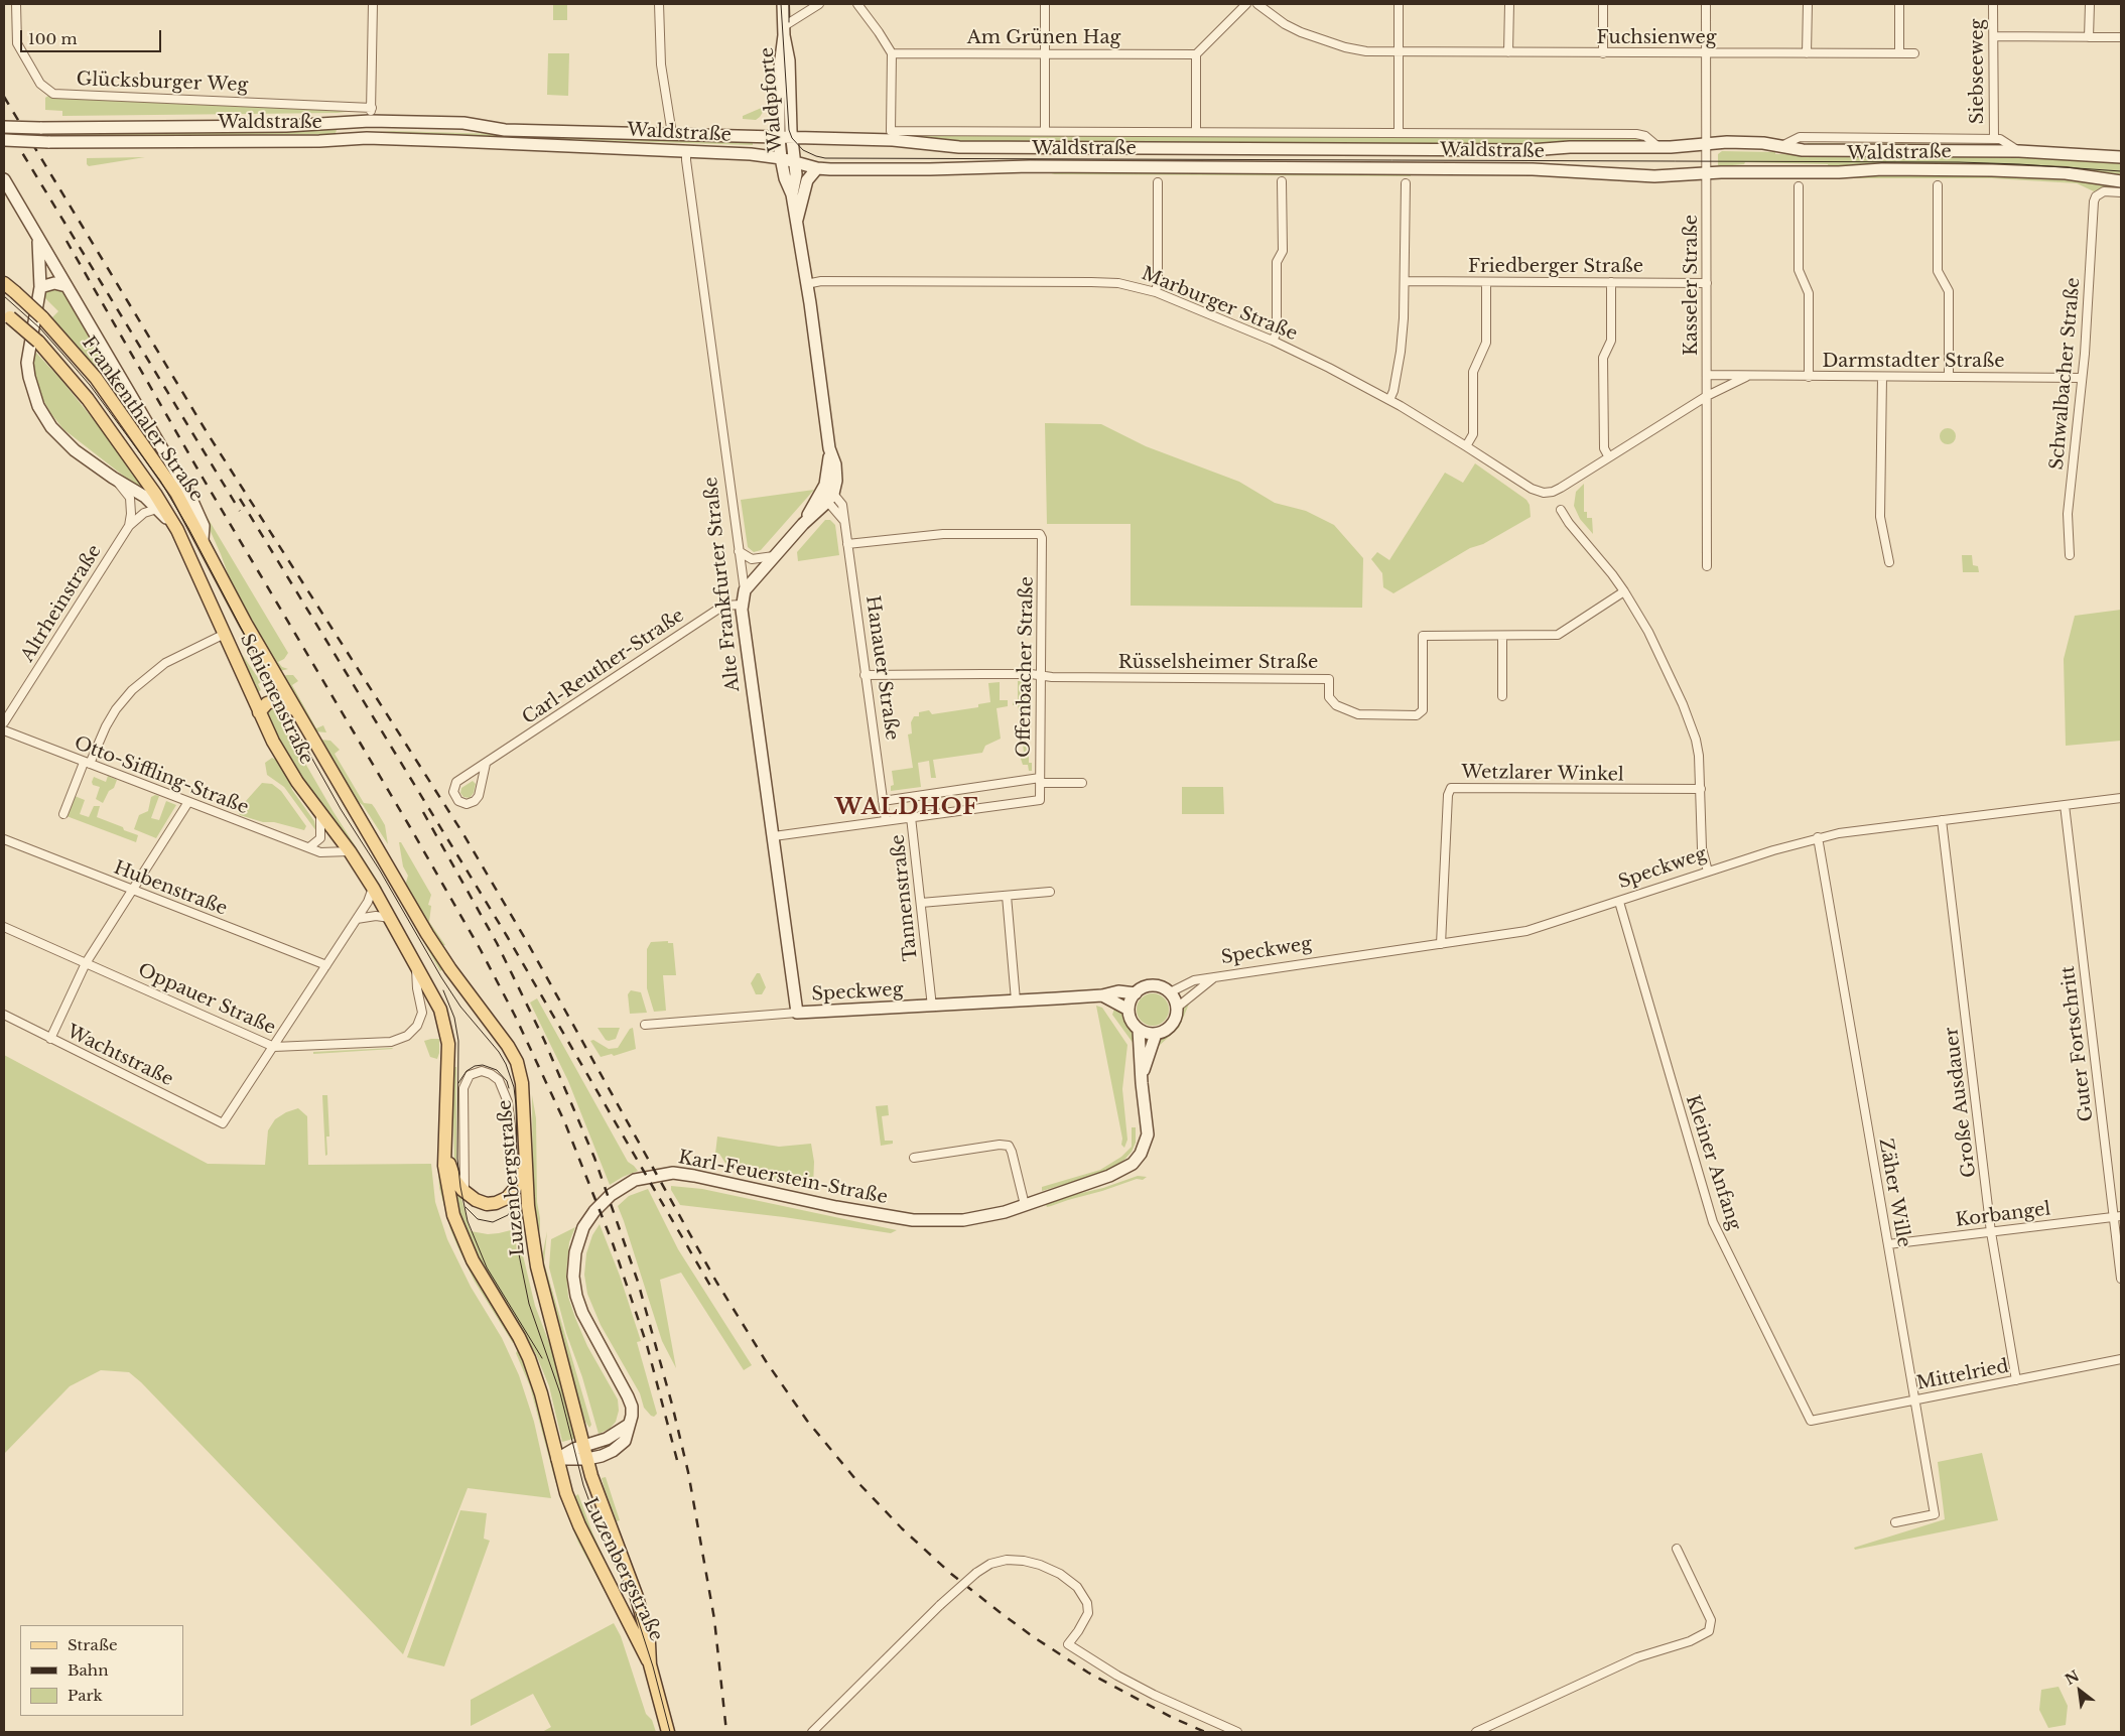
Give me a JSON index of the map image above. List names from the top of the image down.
{
  "streets": {
    "main road": [
      "Waldpforte",
      "Waldstraße",
      "Frankenthaler Straße",
      "Alte Frankfurter Straße",
      "Schienenstraße",
      "Speckweg",
      "Luzenbergstraße",
      "Karl-Feuerstein-Straße"
    ],
    "street": [
      "Am Grünen Hag",
      "Fuchsienweg",
      "Siebseeweg",
      "Glücksburger Weg",
      "Friedberger Straße",
      "Kasseler Straße",
      "Marburger Straße",
      "Darmstadter Straße",
      "Schwalbacher Straße",
      "Altrheinstraße",
      "Rüsselsheimer Straße",
      "Carl-Reuther-Straße",
      "Offenbacher Straße",
      "Hanauer Straße",
      "Wetzlarer Winkel",
      "Otto-Siffling-Straße",
      "Hubenstraße",
      "Tannenstraße",
      "Oppauer Straße",
      "Guter Fortschritt",
      "Wachtstraße",
      "Große Ausdauer",
      "Kleiner Anfang",
      "Zäher Wille",
      "Korbangel",
      "Mittelried"
    ]
  },
  "crossings": [
    ["Am Grünen Hag", "Waldstraße"],
    ["Fuchsienweg", "Kasseler Straße"],
    ["Siebseeweg", "Waldstraße"],
    ["Waldpforte", "Waldstraße"],
    ["Waldstraße", "Kasseler Straße"],
    ["Waldstraße", "Alte Frankfurter Straße"],
    ["Friedberger Straße", "Kasseler Straße"],
    ["Kasseler Straße", "Darmstadter Straße"],
    ["Marburger Straße", "Darmstadter Straße"],
    ["Darmstadter Straße", "Schwalbacher Straße"],
    ["Frankenthaler Straße", "Schienenstraße"],
    ["Alte Frankfurter Straße", "Carl-Reuther-Straße"],
    ["Alte Frankfurter Straße", "Speckweg"],
    ["Altrheinstraße", "Schienenstraße"],
    ["Rüsselsheimer Straße", "Offenbacher Straße"],
    ["Rüsselsheimer Straße", "Hanauer Straße"],
    ["Offenbacher Straße", "Hanauer Straße"],
    ["Offenbacher Straße", "Tannenstraße"],
    ["Schienenstraße", "Otto-Siffling-Straße"],
    ["Schienenstraße", "Oppauer Straße"],
    ["Schienenstraße", "Luzenbergstraße"],
    ["Wetzlarer Winkel", "Speckweg"],
    ["Speckweg", "Tannenstraße"],
    ["Speckweg", "Guter Fortschritt"],
    ["Speckweg", "Große Ausdauer"],
    ["Speckweg", "Kleiner Anfang"],
    ["Speckweg", "Karl-Feuerstein-Straße"],
    ["Speckweg", "Zäher Wille"],
    ["Oppauer Straße", "Wachtstraße"],
    ["Guter Fortschritt", "Korbangel"],
    ["Große Ausdauer", "Korbangel"],
    ["Große Ausdauer", "Mittelried"],
    ["Kleiner Anfang", "Mittelried"],
    ["Luzenbergstraße", "Karl-Feuerstein-Straße"],
    ["Zäher Wille", "Korbangel"],
    ["Zäher Wille", "Mittelried"]
  ],
  "districts": ["WALDHOF"],
  "legend": ["Straße", "Bahn", "Park"],
  "scale_bar": "100 m",
  "north": "top left"
}
